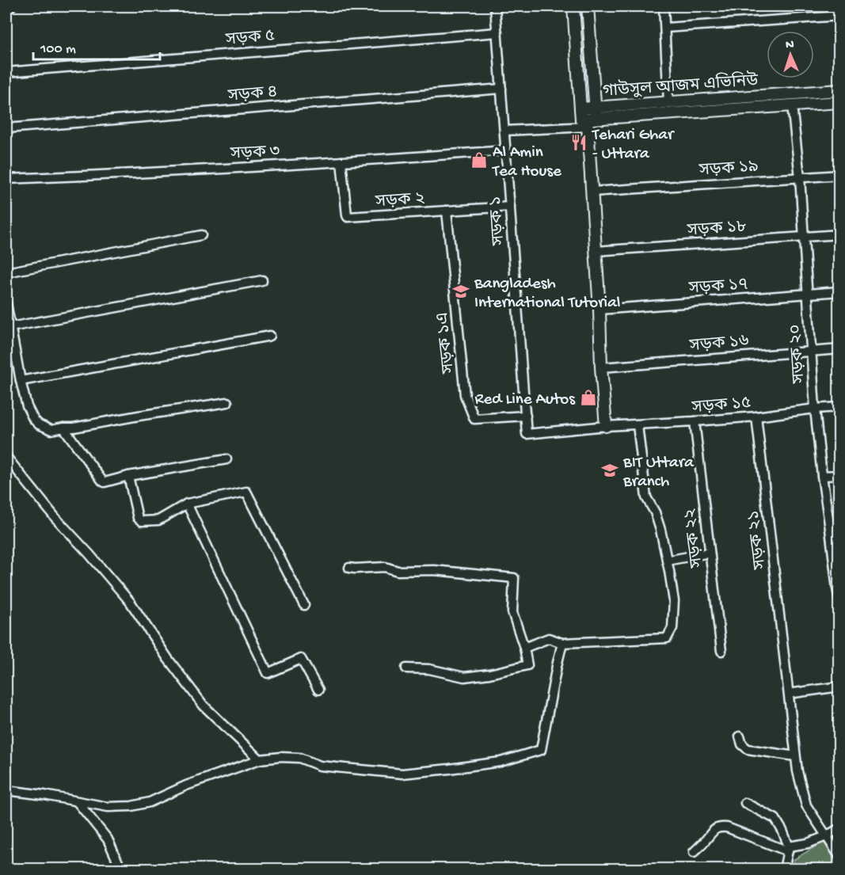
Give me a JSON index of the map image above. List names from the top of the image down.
{
  "streets": {
    "street": [
      "সড়ক ৫",
      "গাউসুল আজম এভিনিউ",
      "সড়ক ৪",
      "সড়ক ৩",
      "সড়ক ১৯",
      "সড়ক ২",
      "সড়ক ১",
      "সড়ক ১৮",
      "সড়ক ১৭",
      "সড়ক ১৬",
      "সড়ক ১এ",
      "সড়ক ২০",
      "সড়ক ১৫",
      "সড়ক ২২",
      "সড়ক ২১"
    ]
  },
  "crossings": [
    ["সড়ক ৫", "সড়ক ১"],
    ["গাউসুল আজম এভিনিউ", "সড়ক ২০"],
    ["সড়ক ৪", "সড়ক ১"],
    ["সড়ক ৩", "সড়ক ২"],
    ["সড়ক ৩", "সড়ক ১"],
    ["সড়ক ১৯", "সড়ক ২০"],
    ["সড়ক ২", "সড়ক ১"],
    ["সড়ক ২", "সড়ক ১এ"],
    ["সড়ক ১", "সড়ক ১এ"],
    ["সড়ক ১", "সড়ক ১৫"],
    ["সড়ক ১৮", "সড়ক ২০"],
    ["সড়ক ১৭", "সড়ক ২০"],
    ["সড়ক ১৬", "সড়ক ২০"],
    ["সড়ক ২০", "সড়ক ১৫"],
    ["সড়ক ১৫", "সড়ক ২২"],
    ["সড়ক ১৫", "সড়ক ২১"]
  ],
  "places": {
    "restaurant": ["Tehari Ghar - Uttara"],
    "shop": ["Al Amin Tea House", "Red Line Autos"],
    "school or university": ["Bangladesh International Tutorial", "BIT Uttara Branch"]
  },
  "scale_bar": "100 m",
  "north": "top"
}
